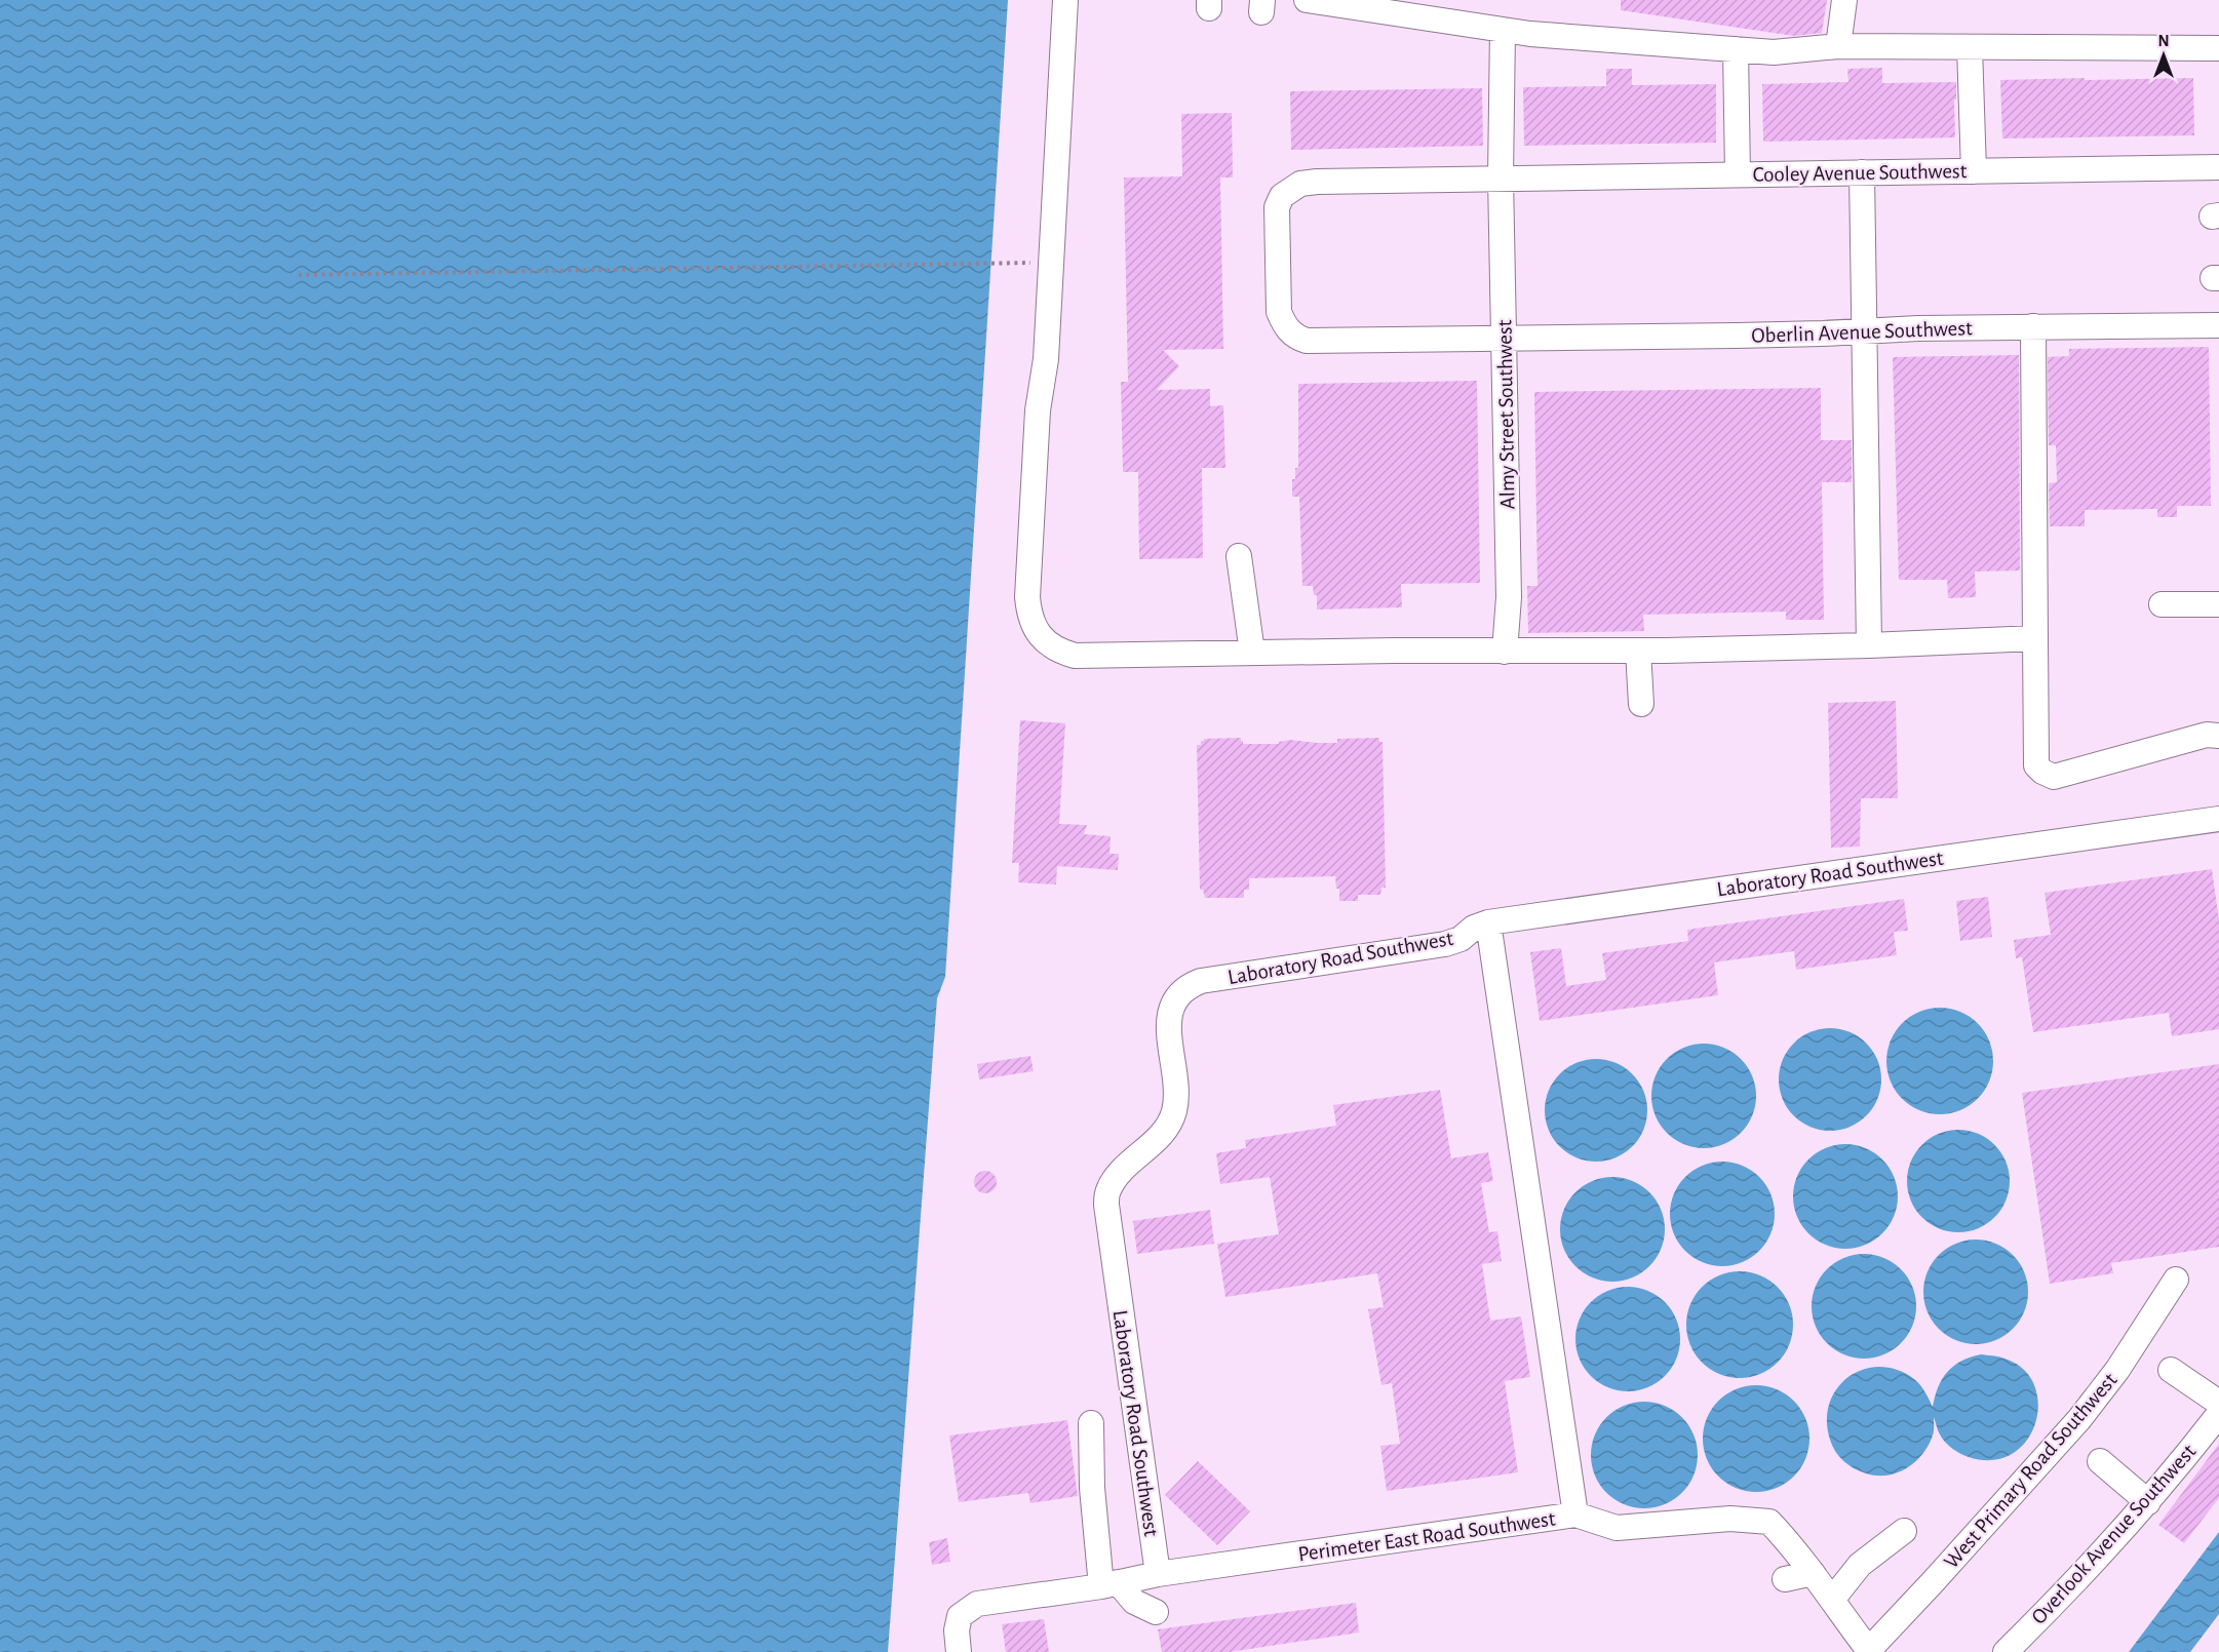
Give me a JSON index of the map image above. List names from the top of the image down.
{
  "streets": {
    "lane": [
      "Cooley Avenue Southwest",
      "Oberlin Avenue Southwest",
      "Almy Street Southwest",
      "Laboratory Road Southwest",
      "West Primary Road Southwest",
      "Overlook Avenue Southwest",
      "Perimeter East Road Southwest"
    ]
  },
  "crossings": [
    ["Cooley Avenue Southwest", "Oberlin Avenue Southwest"],
    ["Cooley Avenue Southwest", "Almy Street Southwest"],
    ["Oberlin Avenue Southwest", "Almy Street Southwest"],
    ["Laboratory Road Southwest", "Perimeter East Road Southwest"],
    ["West Primary Road Southwest", "Perimeter East Road Southwest"]
  ],
  "north": "top"
}
